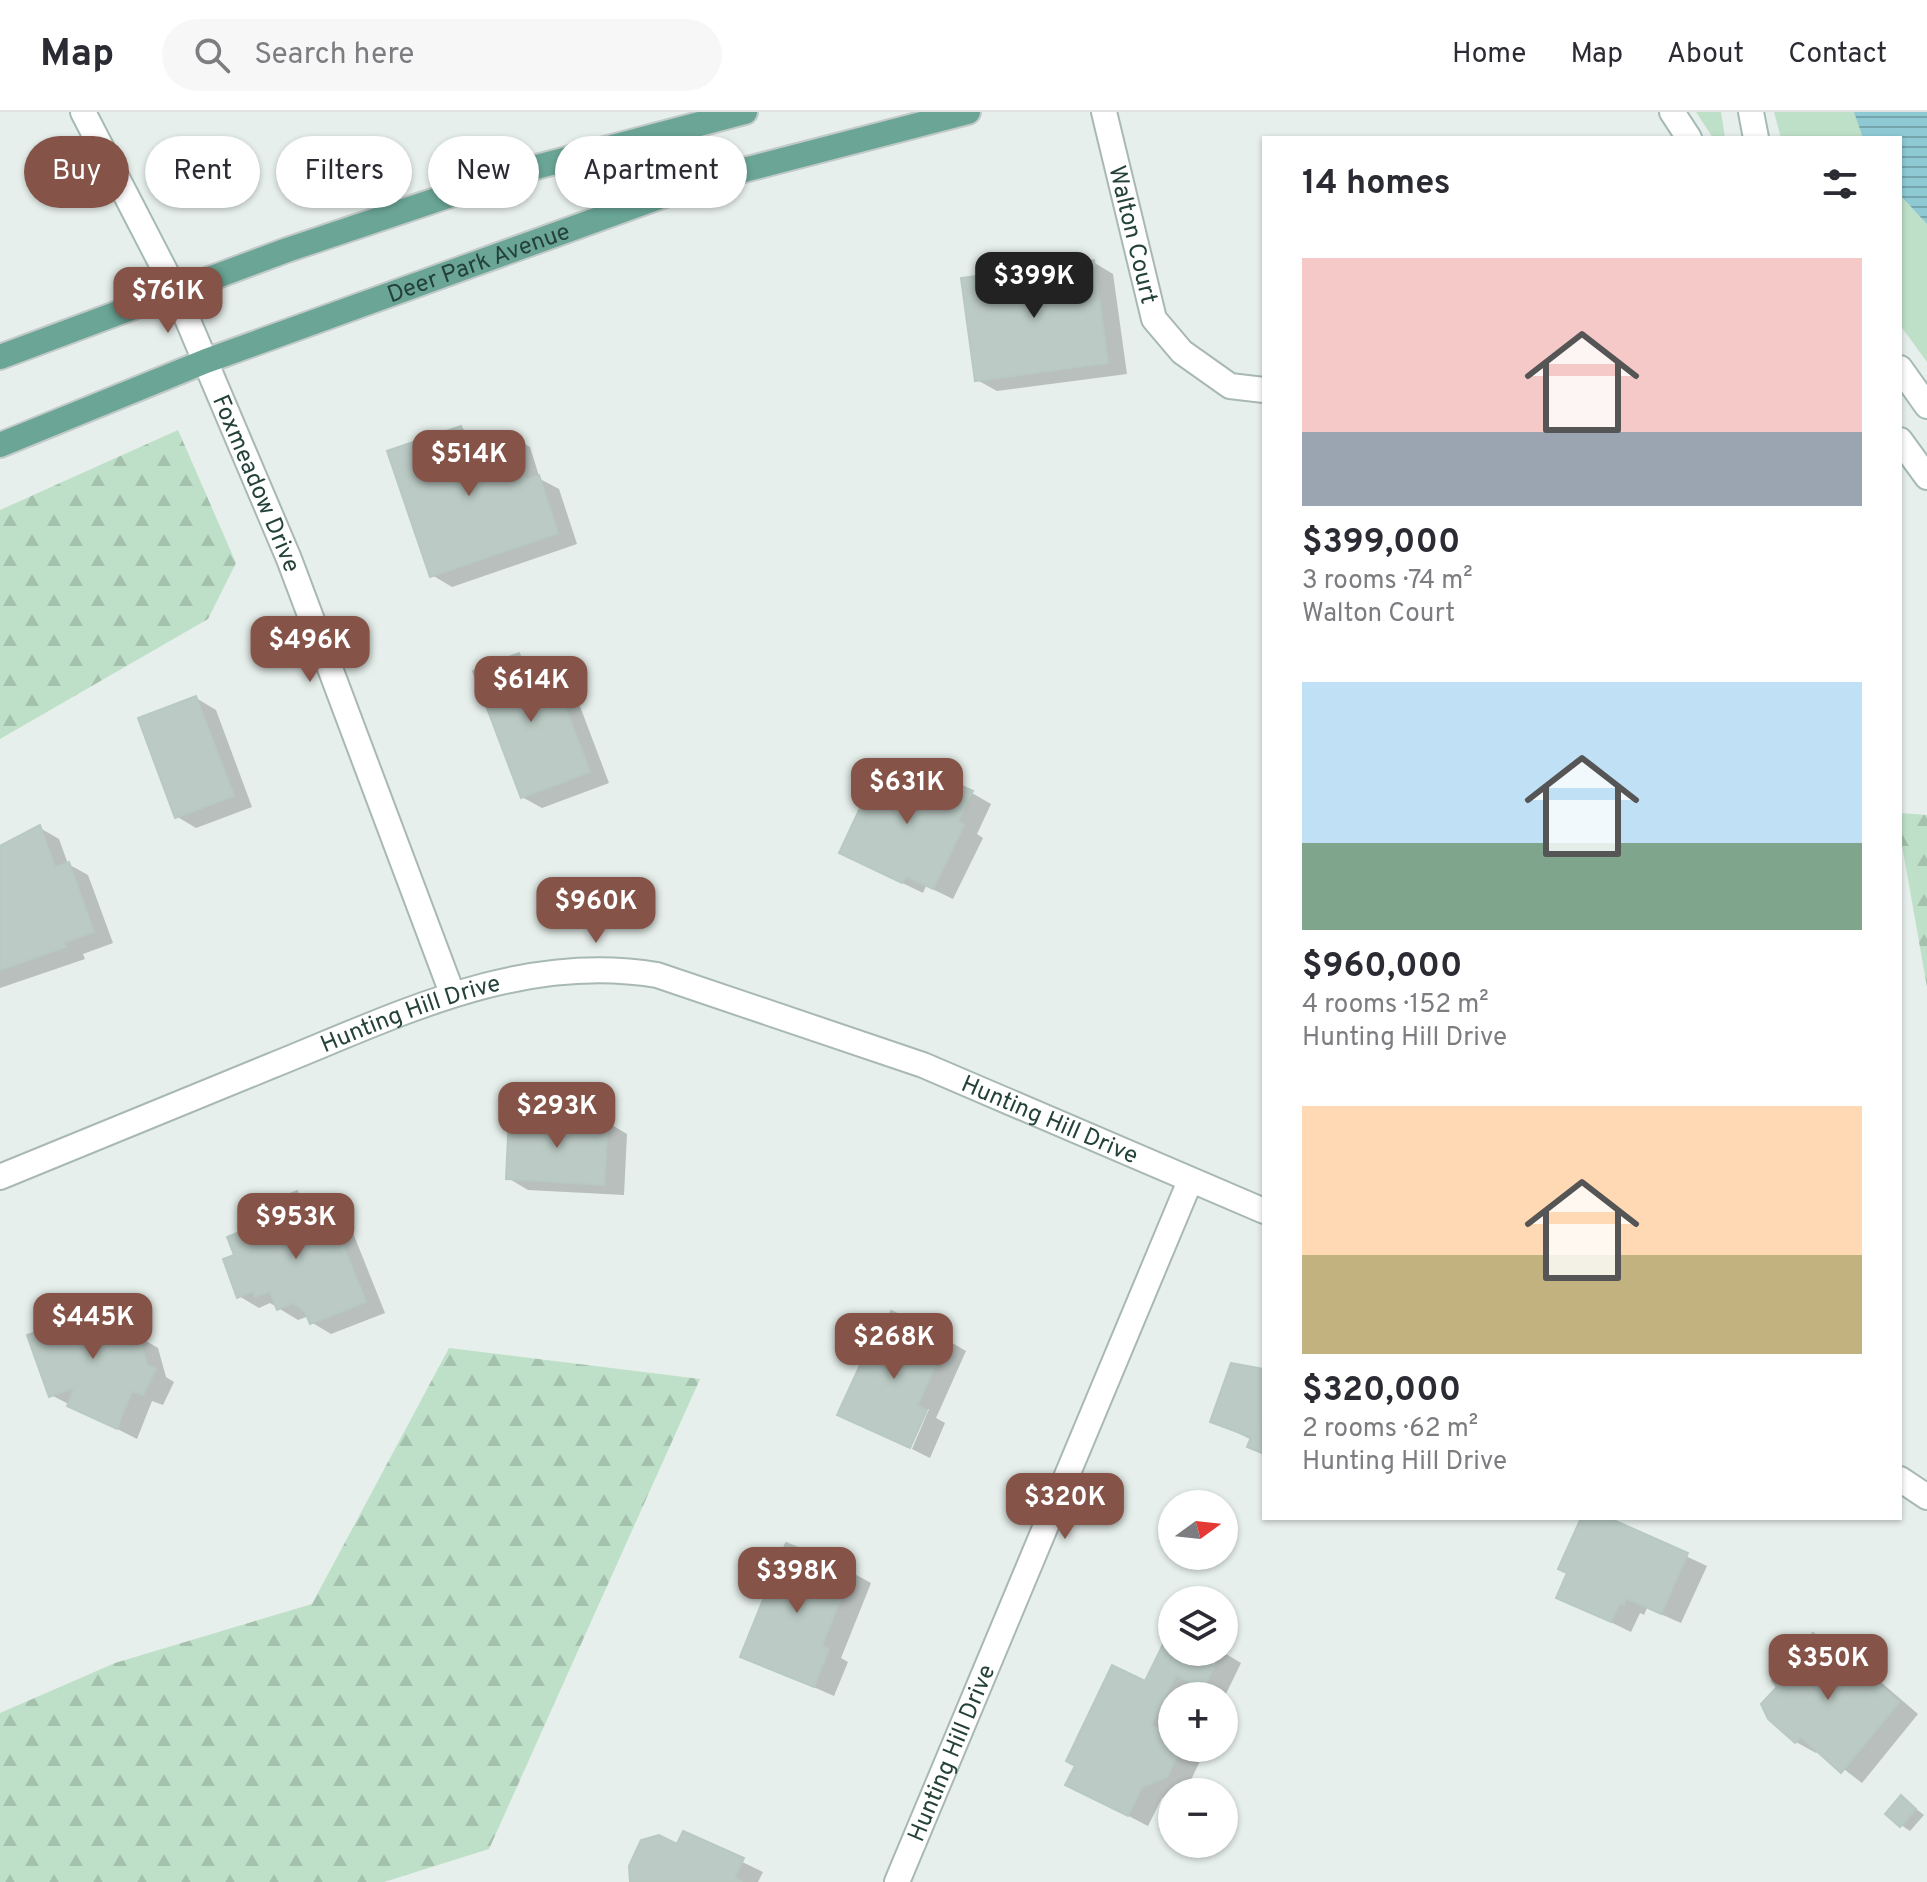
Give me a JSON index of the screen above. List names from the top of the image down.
{
  "streets": {
    "main road": ["Deer Park Avenue"],
    "street": ["Walton Court", "Foxmeadow Drive", "Hunting Hill Drive"]
  },
  "crossings": [
    ["Deer Park Avenue", "Foxmeadow Drive"],
    ["Foxmeadow Drive", "Hunting Hill Drive"]
  ],
  "north": "right",
  "page": {
    "header": "Map",
    "search": "Search here",
    "nav": [
      "Home",
      "Map",
      "About",
      "Contact"
    ],
    "chip": [
      "Buy",
      "Rent",
      "Filters",
      "New",
      "Apartment"
    ],
    "heading": "14 homes",
    "list": [
      {
        "name": "$399,000",
        "note": "3 rooms · 74 m² · Walton Court"
      },
      {
        "name": "$960,000",
        "note": "4 rooms · 152 m² · Hunting Hill Drive"
      },
      {
        "name": "$320,000",
        "note": "2 rooms · 62 m² · Hunting Hill Drive"
      }
    ],
    "price": [
      "$399K",
      "$761K",
      "$514K",
      "$496K",
      "$614K",
      "$631K",
      "$960K",
      "$293K",
      "$953K",
      "$445K",
      "$268K",
      "$320K",
      "$398K",
      "$350K"
    ],
    "map_buttons": ["+", "−"]
  }
}
